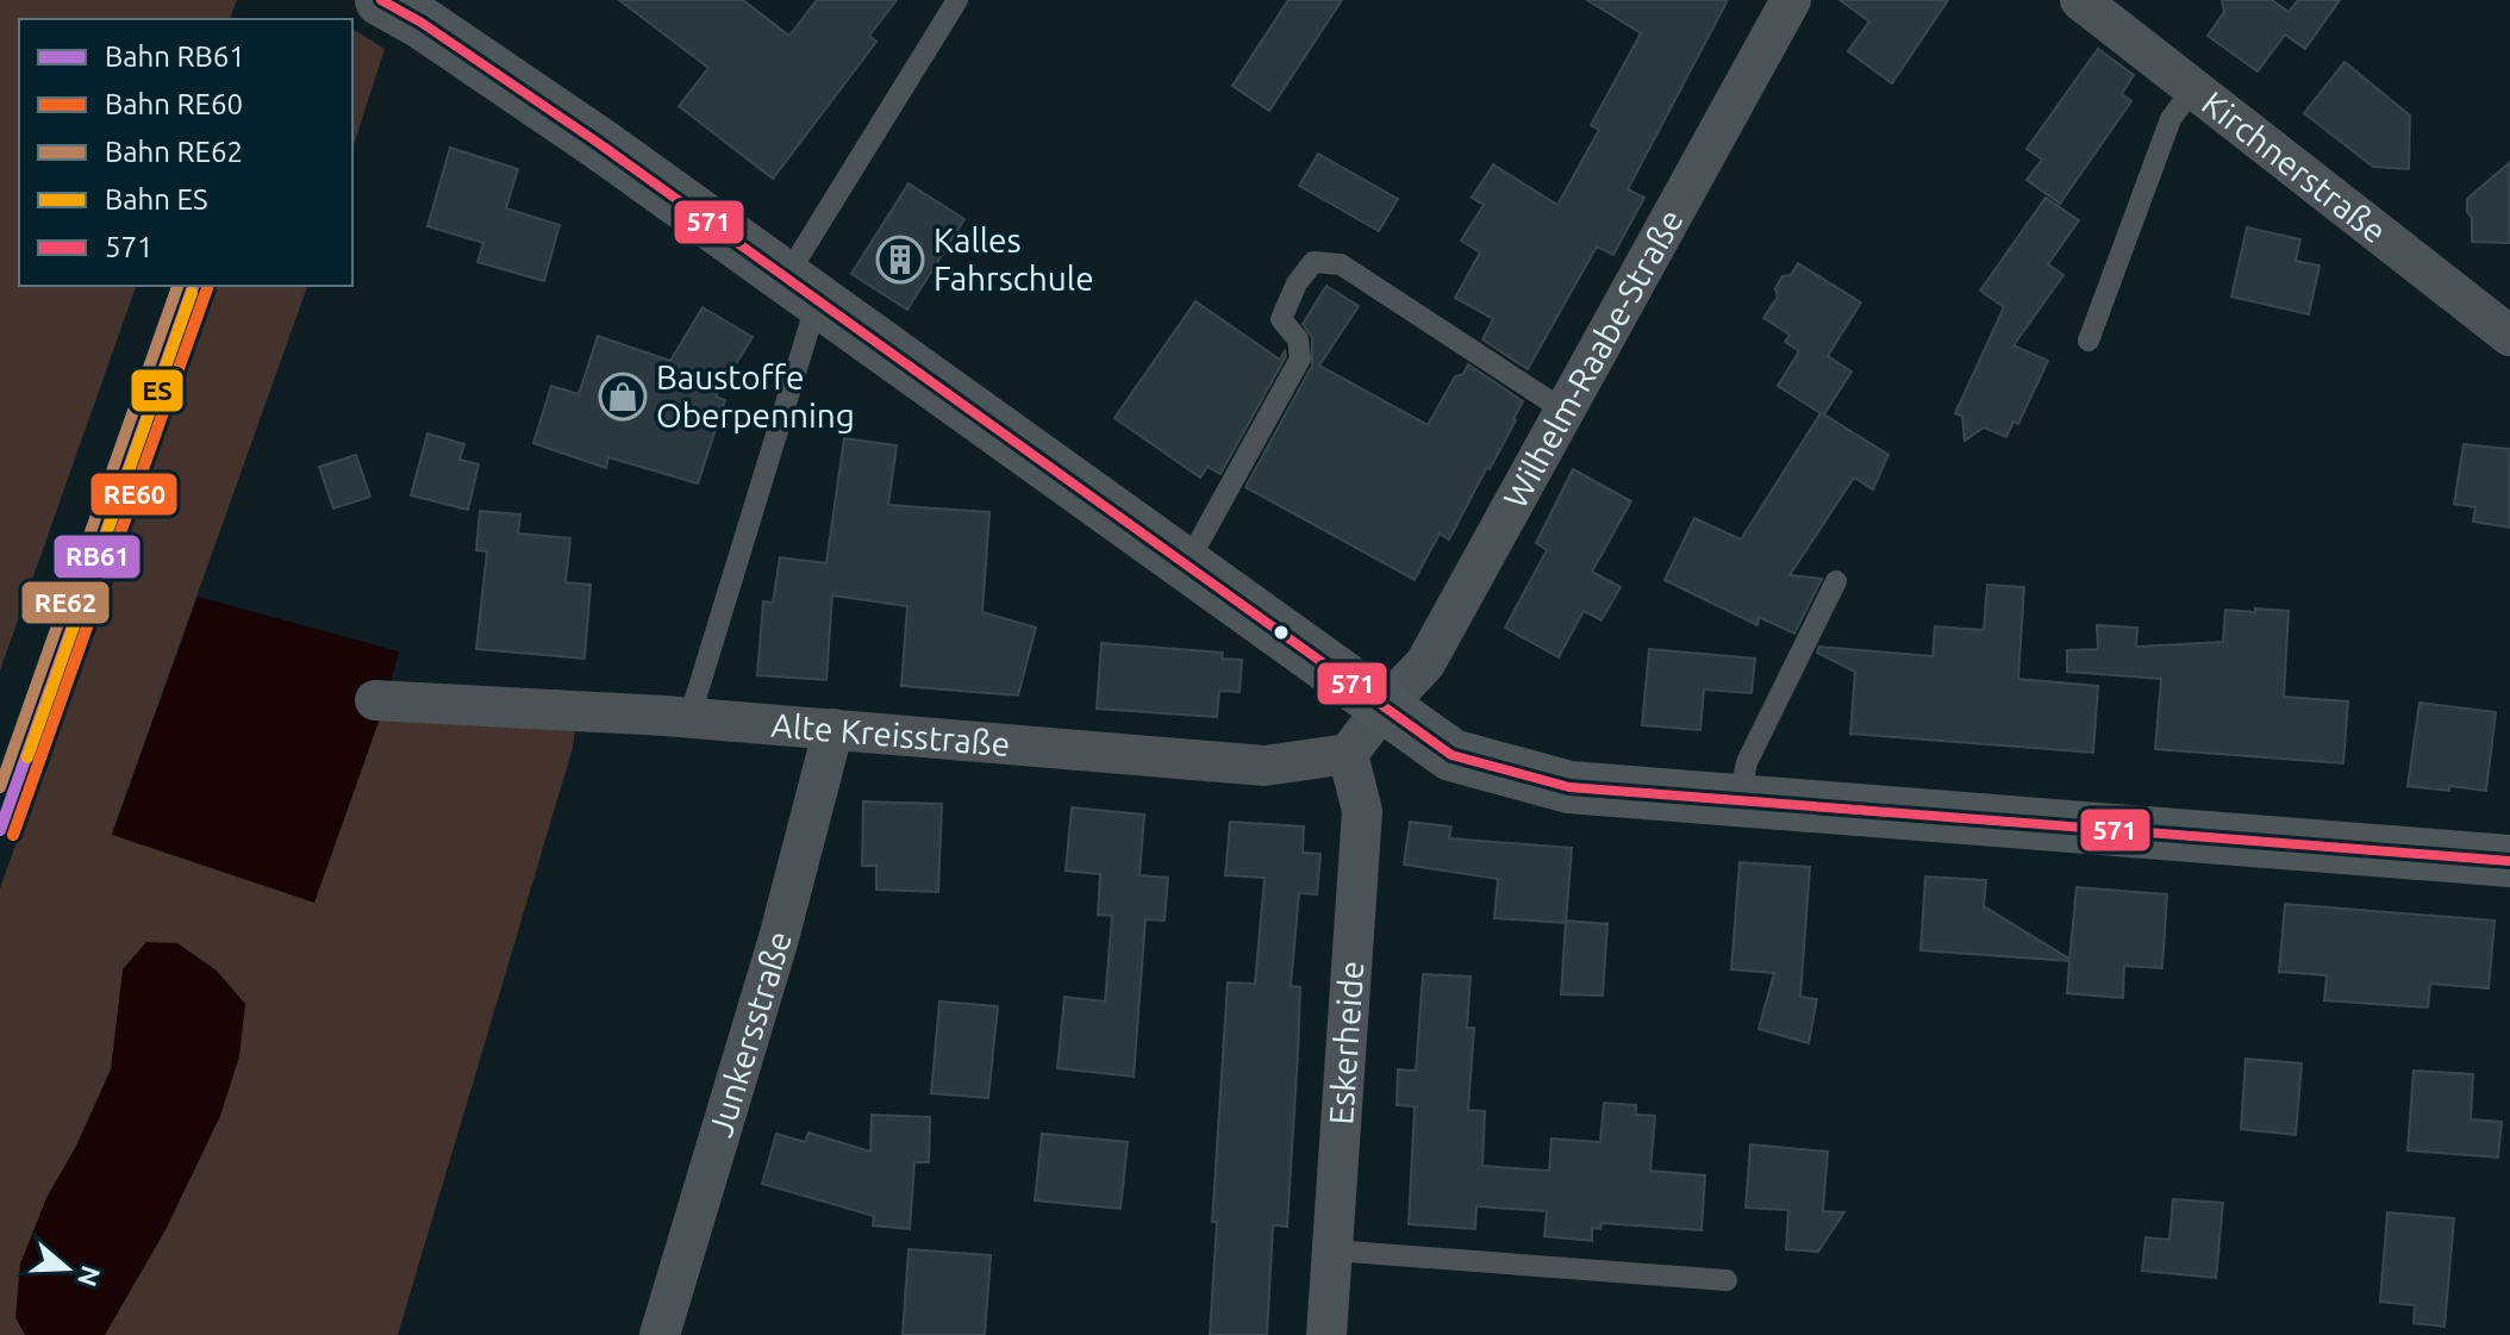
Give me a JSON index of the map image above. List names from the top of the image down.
{
  "streets": {
    "street": [
      "Kirchnerstraße",
      "Wilhelm-Raabe-Straße",
      "Alte Kreisstraße",
      "Junkersstraße",
      "Eskerheide"
    ]
  },
  "crossings": [
    ["Alte Kreisstraße", "Junkersstraße"],
    ["Alte Kreisstraße", "Eskerheide"]
  ],
  "places": {
    "building": ["Kalles Fahrschule"],
    "shop": ["Baustoffe Oberpenning"]
  },
  "lines": [
    "transit line 571",
    "rail line RB61",
    "rail line RE62",
    "rail line RE60",
    "rail line ES"
  ],
  "legend": [
    "Bahn RB61",
    "Bahn RE60",
    "Bahn RE62",
    "Bahn ES",
    "571"
  ],
  "north": "right"
}
